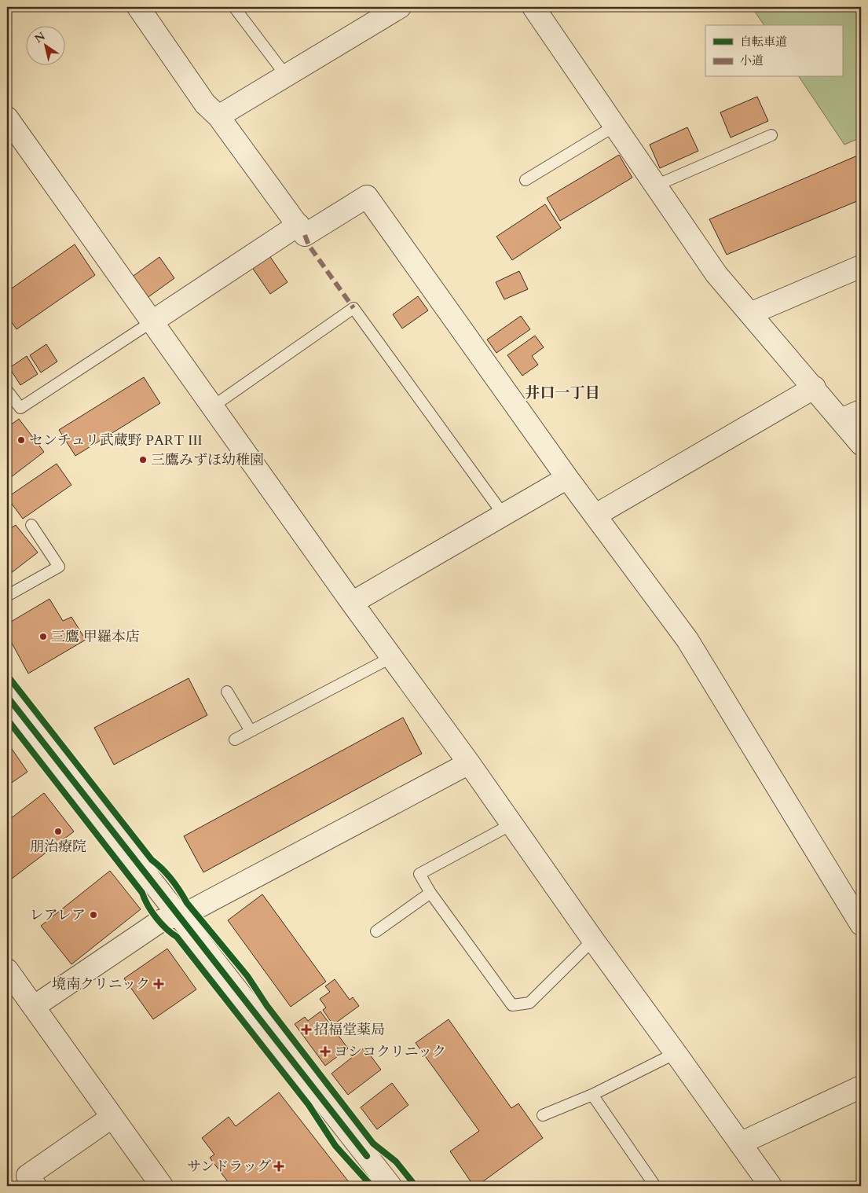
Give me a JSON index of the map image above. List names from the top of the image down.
{
  "districts": ["井口一丁目"],
  "places": {
    "other": [
      "センチュリ武蔵野 PART III",
      "三鷹みずほ幼稚園",
      "三鷹 甲羅本店",
      "朋治療院",
      "レアレア"
    ],
    "health": [
      "境南クリニック",
      "招福堂薬局",
      "ヨシコクリニック",
      "サンドラッグ"
    ]
  },
  "legend": ["自転車道", "小道"],
  "north": "top left"
}
